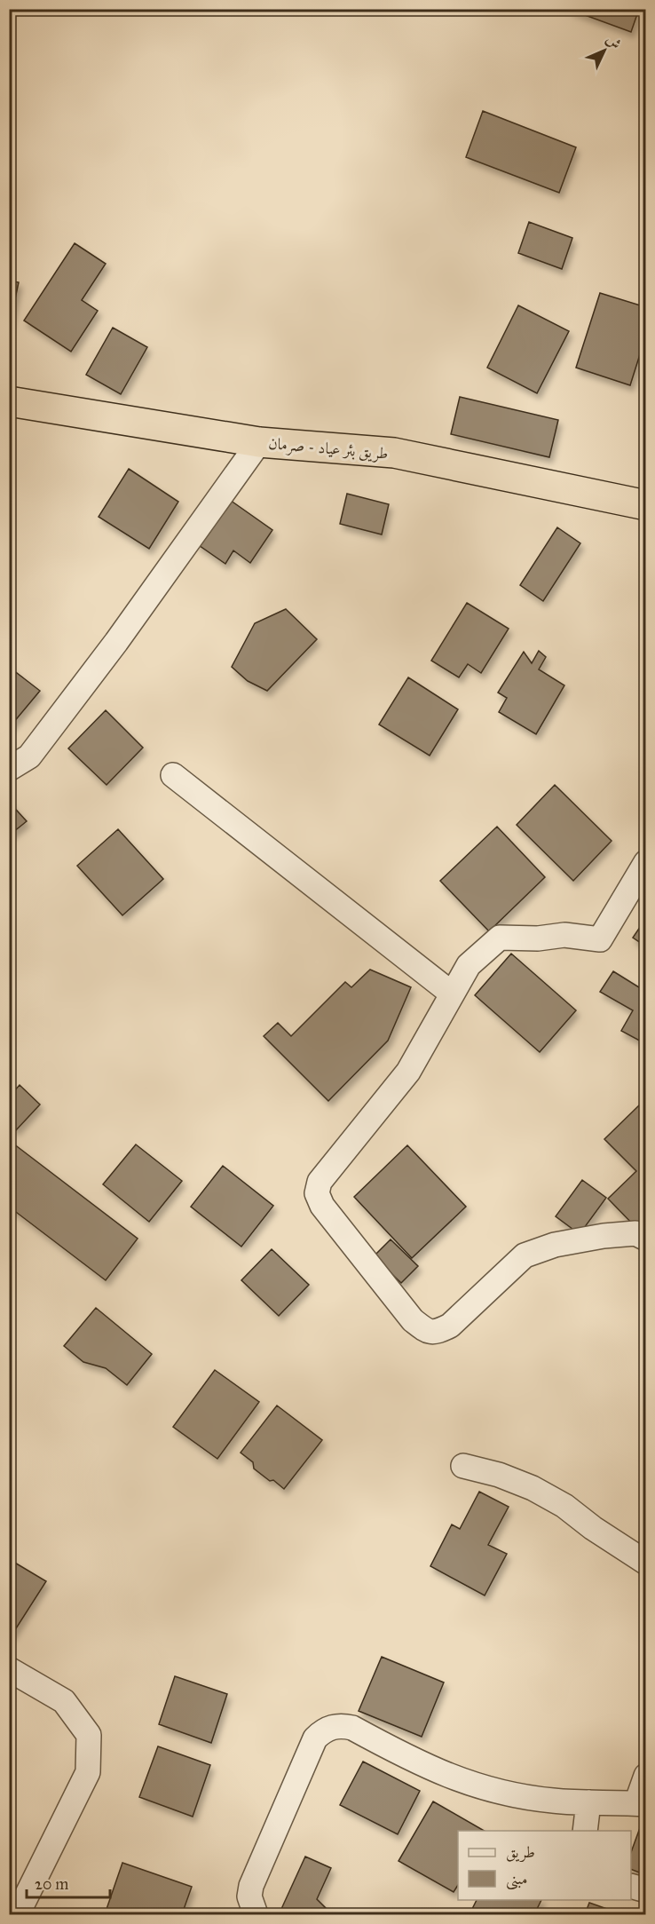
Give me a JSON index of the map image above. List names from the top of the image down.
{
  "streets": {
    "highway": ["طريق بئر عياد - صرمان"]
  },
  "legend": ["طريق", "مبنى"],
  "scale_bar": "20 m",
  "north": "top right"
}
